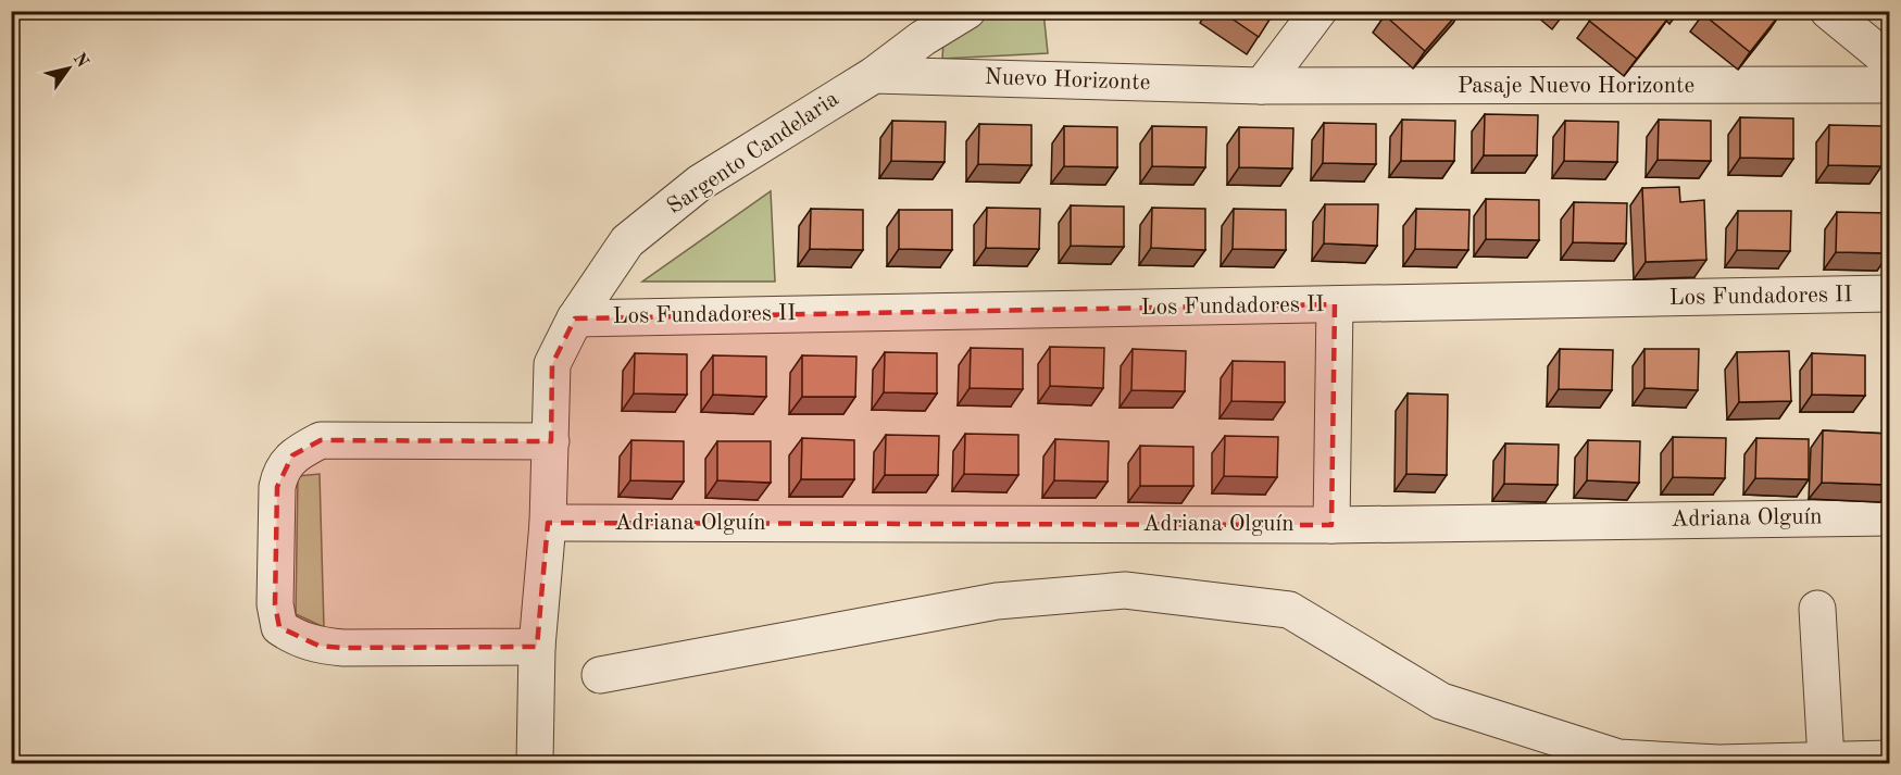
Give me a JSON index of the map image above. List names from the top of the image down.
{
  "streets": {
    "street": [
      "Nuevo Horizonte",
      "Pasaje Nuevo Horizonte",
      "Sargento Candelaria",
      "Los Fundadores II",
      "Adriana Olguín"
    ]
  },
  "crossings": [
    ["Nuevo Horizonte", "Pasaje Nuevo Horizonte"],
    ["Nuevo Horizonte", "Sargento Candelaria"],
    ["Sargento Candelaria", "Los Fundadores II"],
    ["Sargento Candelaria", "Adriana Olguín"]
  ],
  "north": "top right"
}
